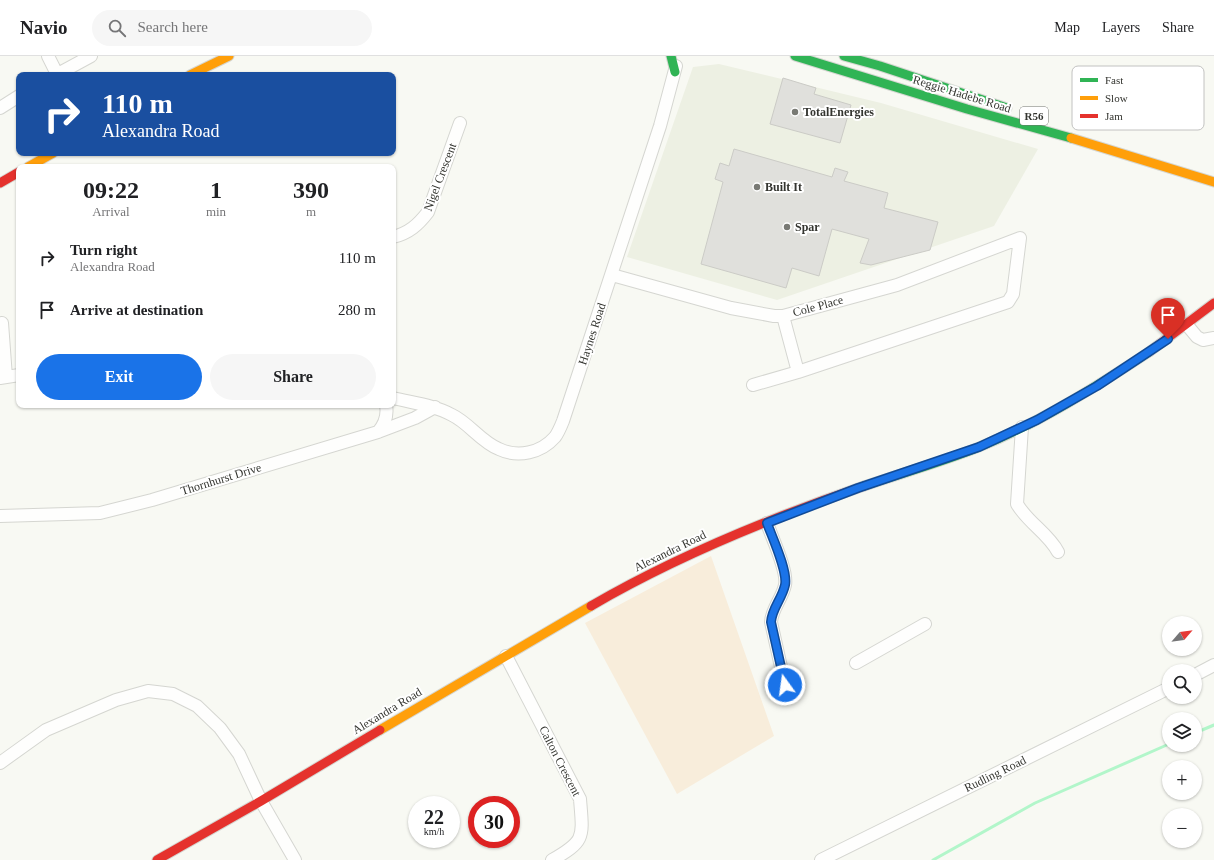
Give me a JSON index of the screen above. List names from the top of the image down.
{
  "streets": {
    "street": [
      "Reggie Hadebe Road",
      "R56",
      "Nigel Crescent",
      "Cole Place",
      "Haynes Road",
      "Thornhurst Drive",
      "Alexandra Road",
      "Calton Crescent",
      "Rudling Road"
    ]
  },
  "crossings": [
    ["Cole Place", "Haynes Road"],
    ["Haynes Road", "Thornhurst Drive"],
    ["Alexandra Road", "Calton Crescent"]
  ],
  "places": ["TotalEnergies", "Built It", "Spar"],
  "legend": ["Fast", "Slow", "Jam"],
  "north": "top right",
  "page": {
    "header": "Navio",
    "search": "Search here",
    "nav": ["Map", "Layers", "Share"],
    "turn": ["110 m", "Alexandra Road"],
    "eta": [
      "09:22",
      "Arrival",
      "1",
      "min",
      "390",
      "m"
    ],
    "list": [
      {
        "name": "Turn right",
        "note": "Alexandra Road",
        "value": "110 m"
      },
      {
        "name": "Arrive at destination",
        "value": "280 m"
      }
    ],
    "buttons": ["Exit", "Share"],
    "map_buttons": ["+", "−"],
    "speed": "22 km/h",
    "limit": "30"
  }
}
